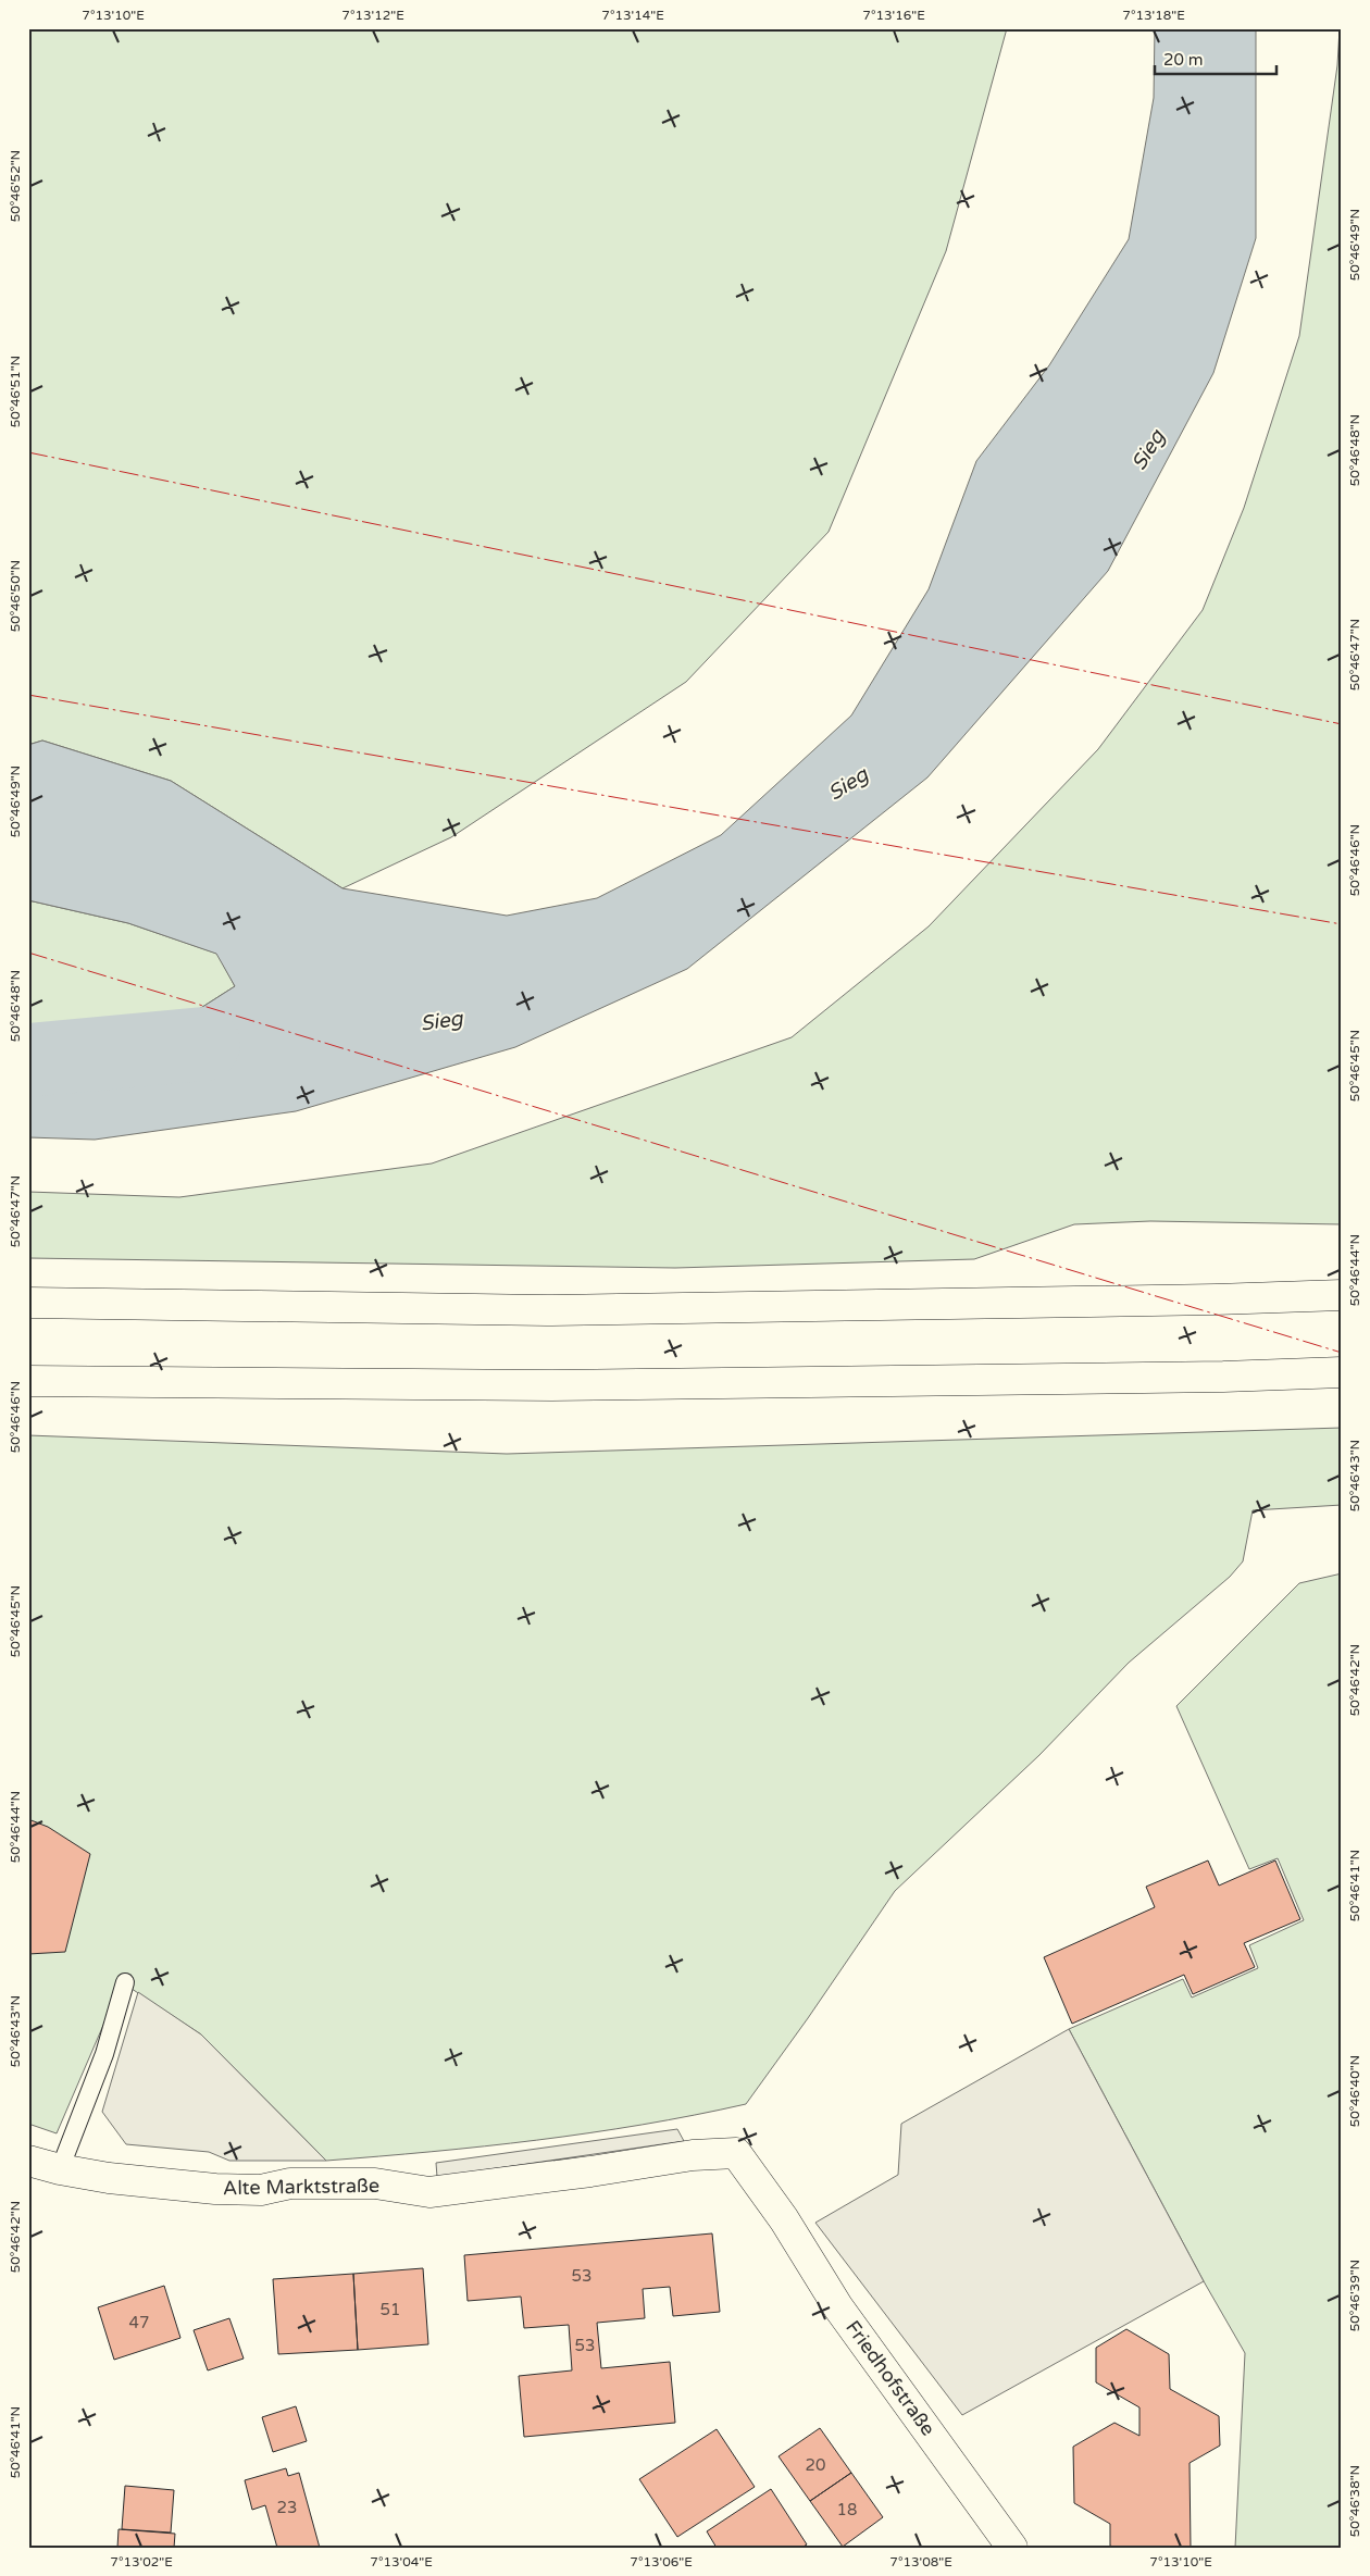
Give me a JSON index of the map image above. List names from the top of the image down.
{
  "streets": {
    "main road": ["Alte Marktstraße", "Friedhofstraße"]
  },
  "crossings": [
    ["Alte Marktstraße", "Friedhofstraße"]
  ],
  "water": ["Sieg"],
  "house_numbers": [
    "53",
    "51",
    "47",
    "53",
    "20",
    "23",
    "18"
  ],
  "scale_bar": "20 m",
  "coordinates": [
    "7°13'10\"E",
    "7°13'12\"E",
    "7°13'14\"E",
    "7°13'16\"E",
    "7°13'18\"E",
    "50°46'52\"N",
    "50°46'49\"N",
    "50°46'51\"N",
    "50°46'48\"N",
    "50°46'50\"N",
    "50°46'47\"N",
    "50°46'46\"N",
    "50°46'45\"N",
    "50°46'44\"N",
    "50°46'43\"N",
    "50°46'42\"N",
    "50°46'41\"N",
    "50°46'40\"N",
    "50°46'39\"N",
    "50°46'38\"N",
    "7°13'02\"E",
    "7°13'04\"E",
    "7°13'06\"E",
    "7°13'08\"E"
  ]
}
